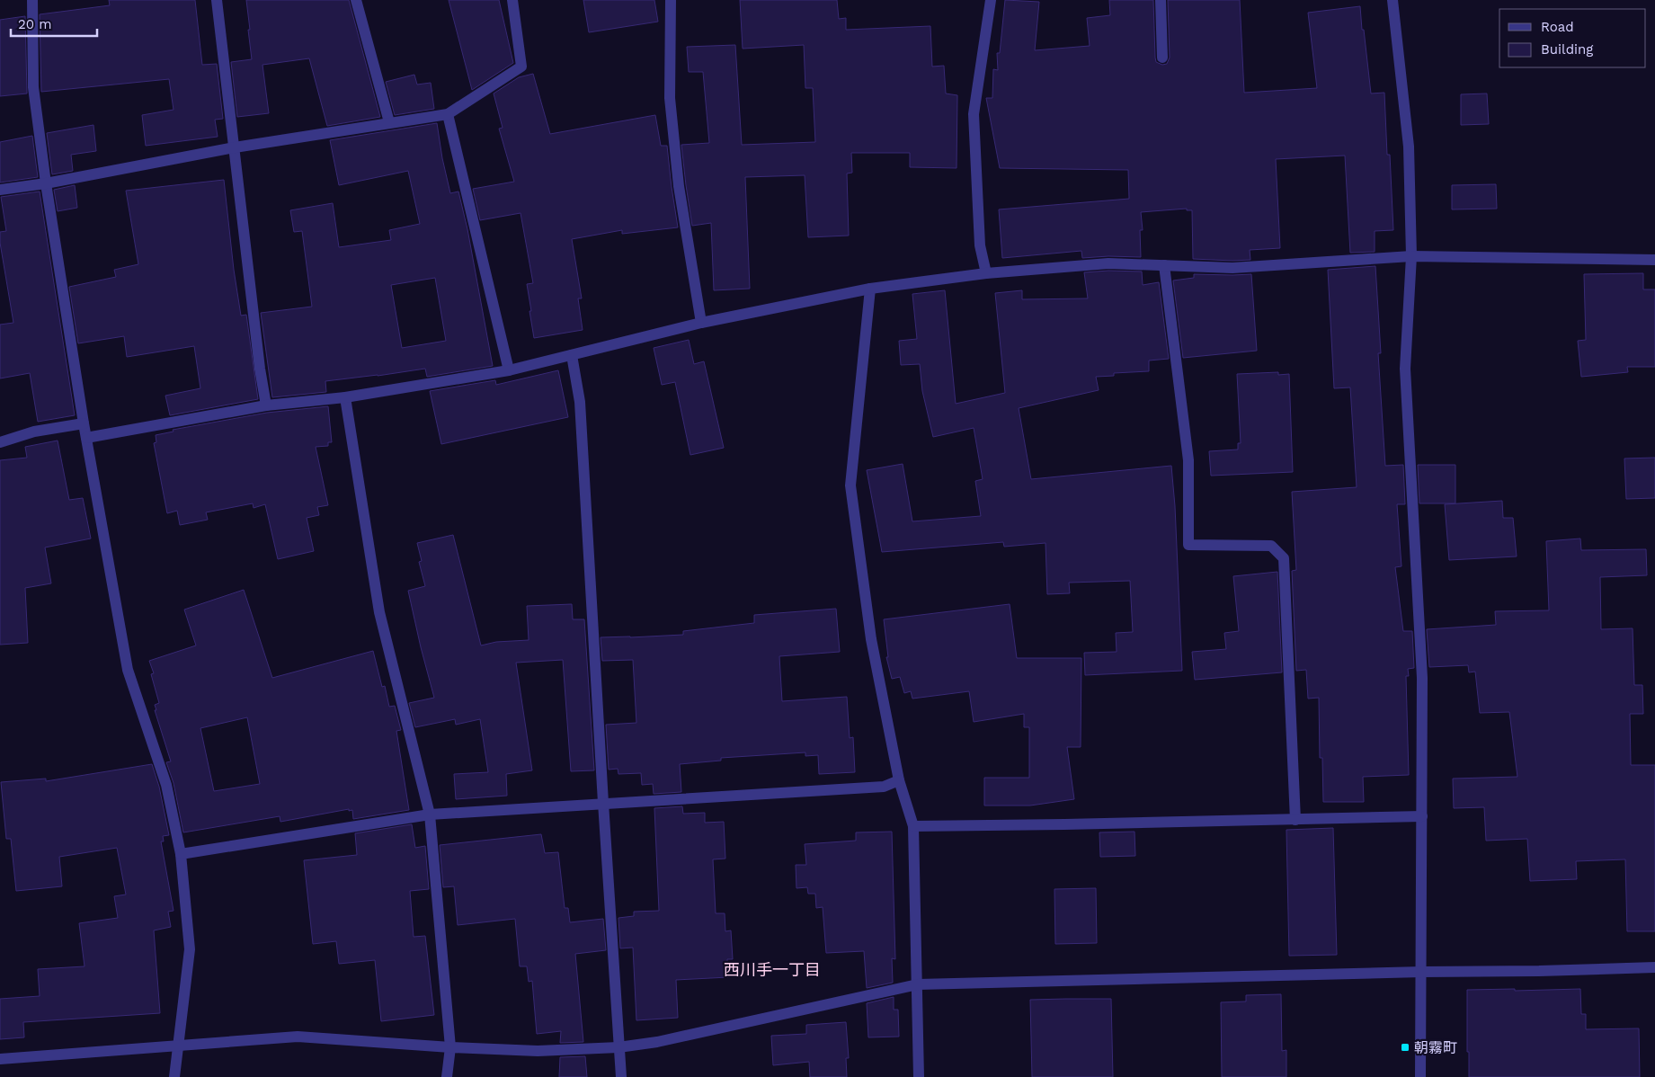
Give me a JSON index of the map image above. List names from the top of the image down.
{
  "districts": ["西川手一丁目"],
  "places": {
    "transit": ["朝霧町"]
  },
  "legend": ["Road", "Building"],
  "scale_bar": "20 m"
}
